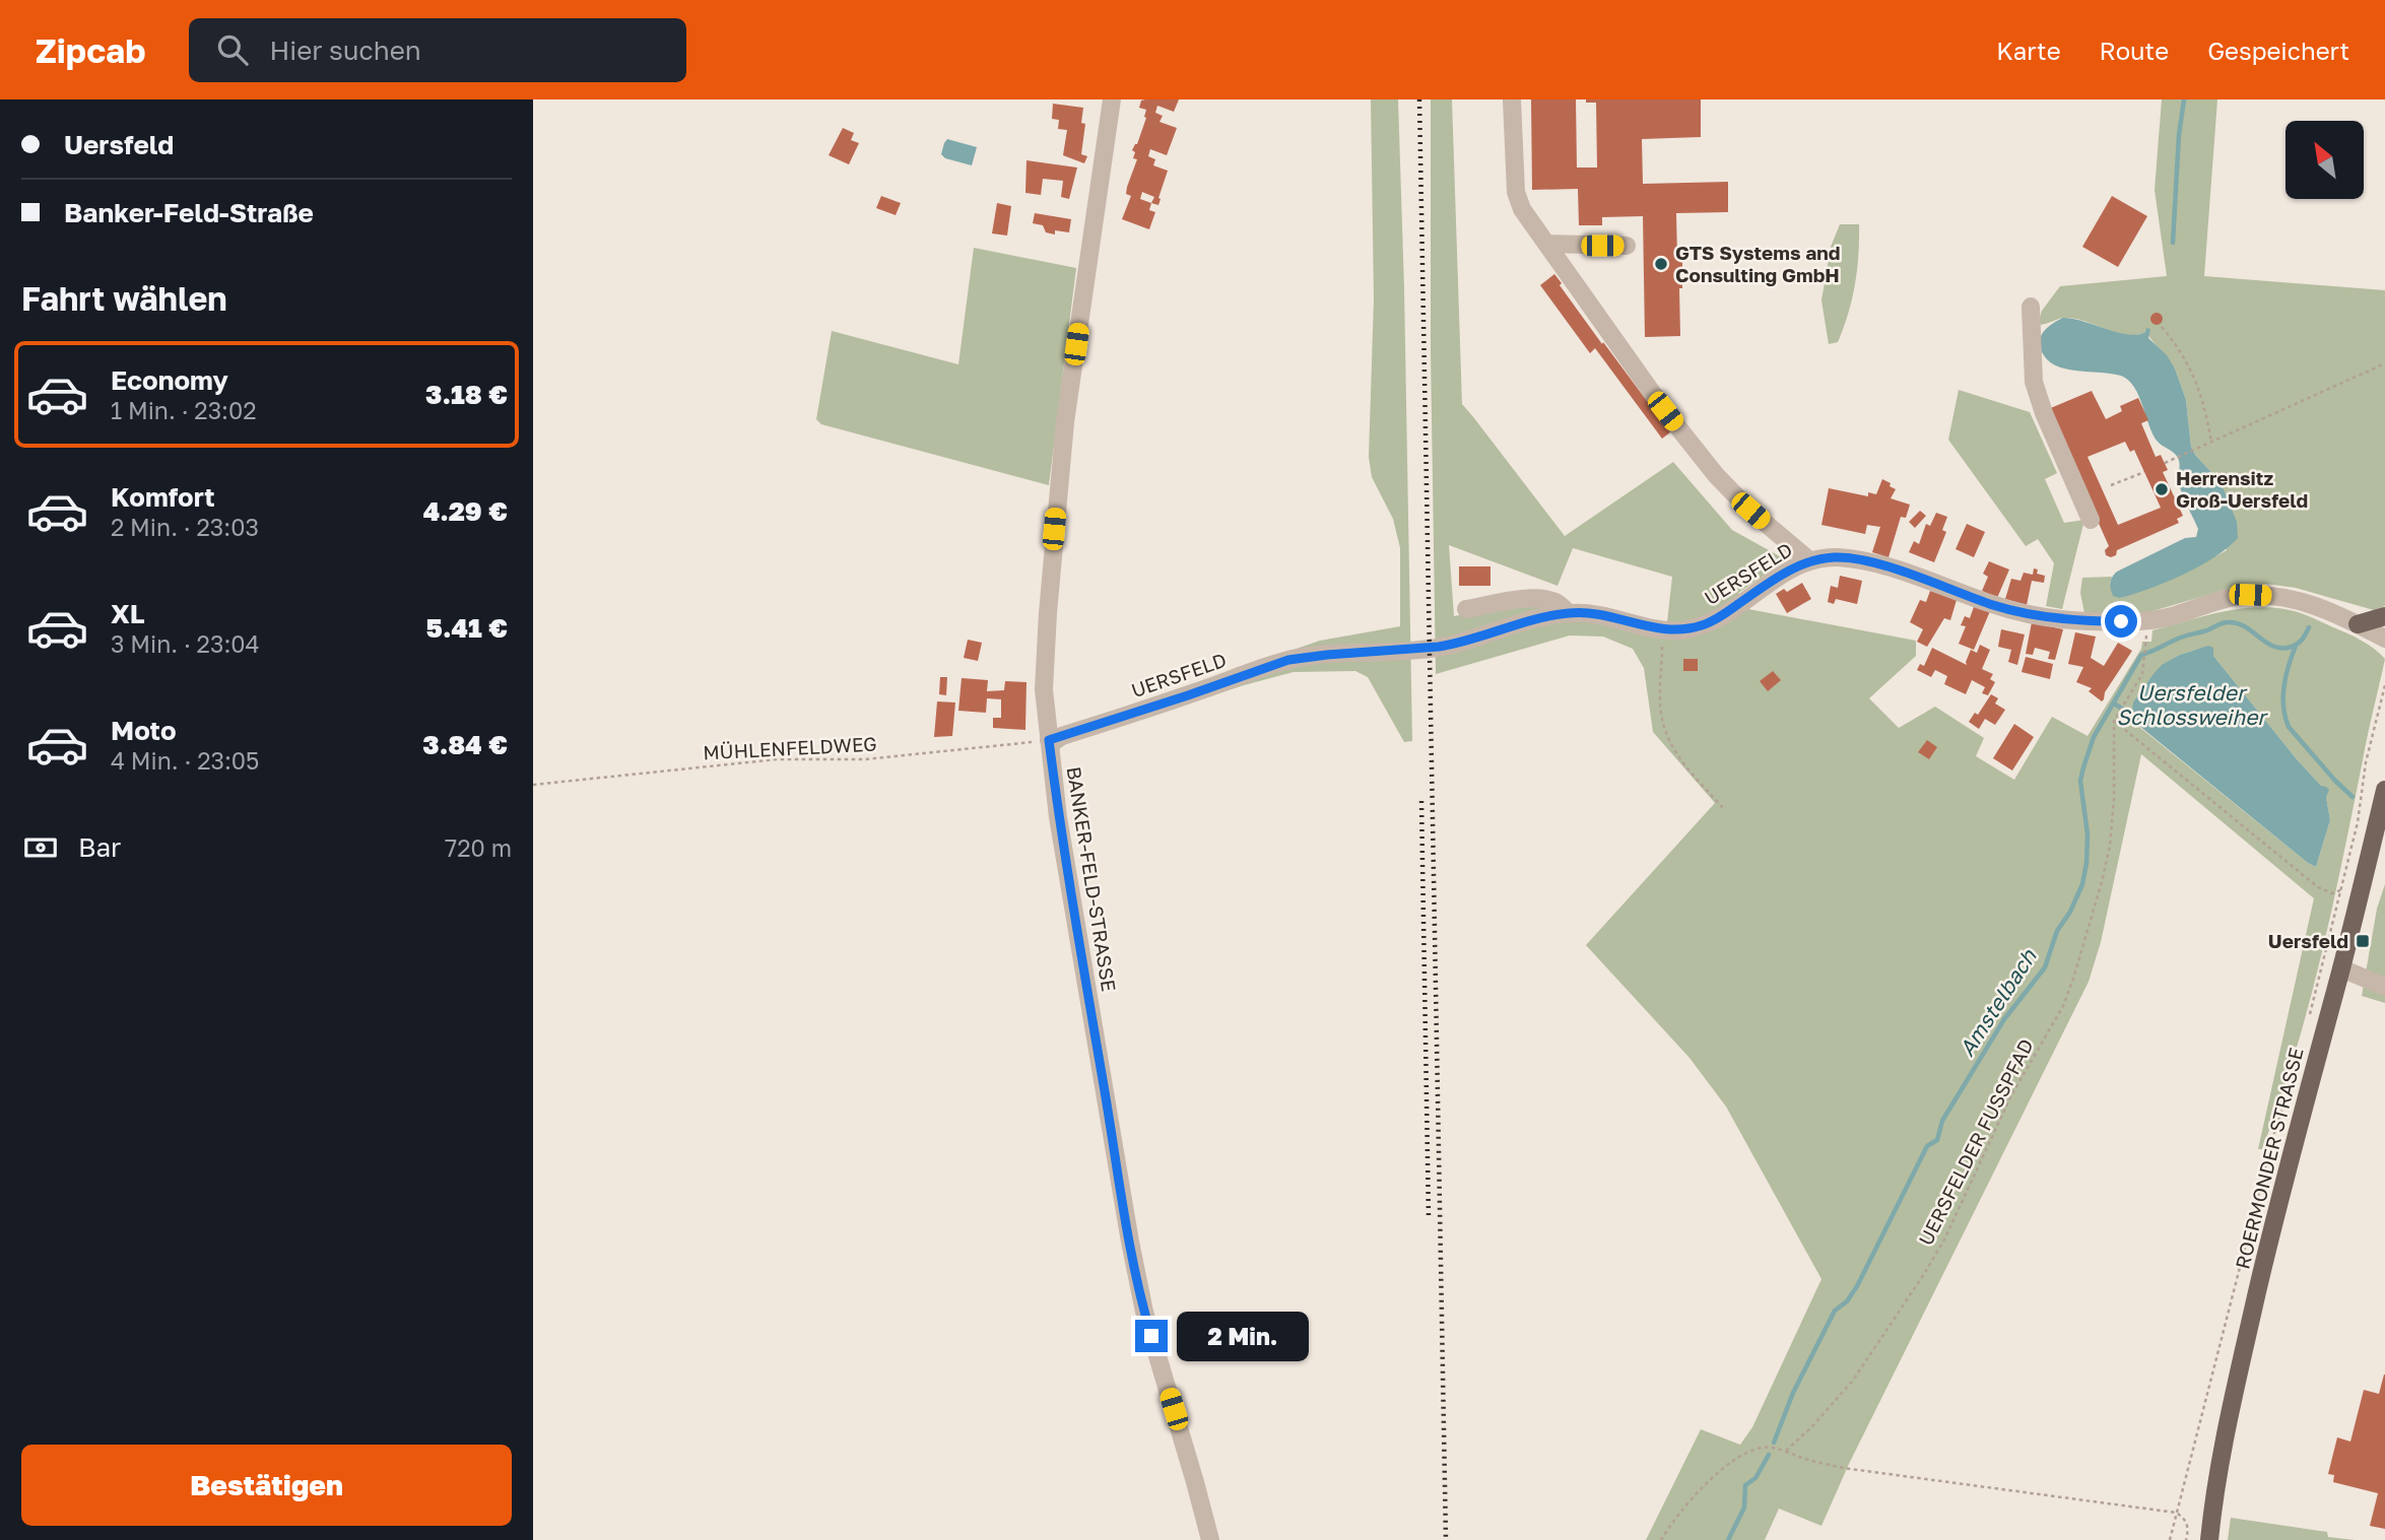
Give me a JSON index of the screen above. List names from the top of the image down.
{
  "streets": {
    "main road": ["ROERMONDER STRASSE"],
    "street": ["UERSFELD", "BANKER-FELD-STRASSE"],
    "path": ["MÜHLENFELDWEG", "UERSFELDER FUSSPFAD"]
  },
  "crossings": [
    ["UERSFELD", "MÜHLENFELDWEG"],
    ["UERSFELD", "BANKER-FELD-STRASSE"],
    ["MÜHLENFELDWEG", "BANKER-FELD-STRASSE"]
  ],
  "water": ["Uersfelder Schlossweiher", "Amstelbach"],
  "places": {
    "other": ["GTS Systems and Consulting GmbH", "Herrensitz Groß-Uersfeld"],
    "transit": ["Uersfeld"]
  },
  "north": "top left",
  "page": {
    "header": "Zipcab",
    "search": "Hier suchen",
    "nav": ["Karte", "Route", "Gespeichert"],
    "banner": ["Uersfeld", "Banker-Feld-Straße"],
    "heading": "Fahrt wählen",
    "list": [
      {
        "name": "Economy",
        "note": "1 Min. · 23:02",
        "value": "3.18 €"
      },
      {
        "name": "Komfort",
        "note": "2 Min. · 23:03",
        "value": "4.29 €"
      },
      {
        "name": "XL",
        "note": "3 Min. · 23:04",
        "value": "5.41 €"
      },
      {
        "name": "Moto",
        "note": "4 Min. · 23:05",
        "value": "3.84 €"
      }
    ],
    "pay": ["Bar", "720 m"],
    "bubble": "2 Min.",
    "buttons": "Bestätigen"
  }
}
